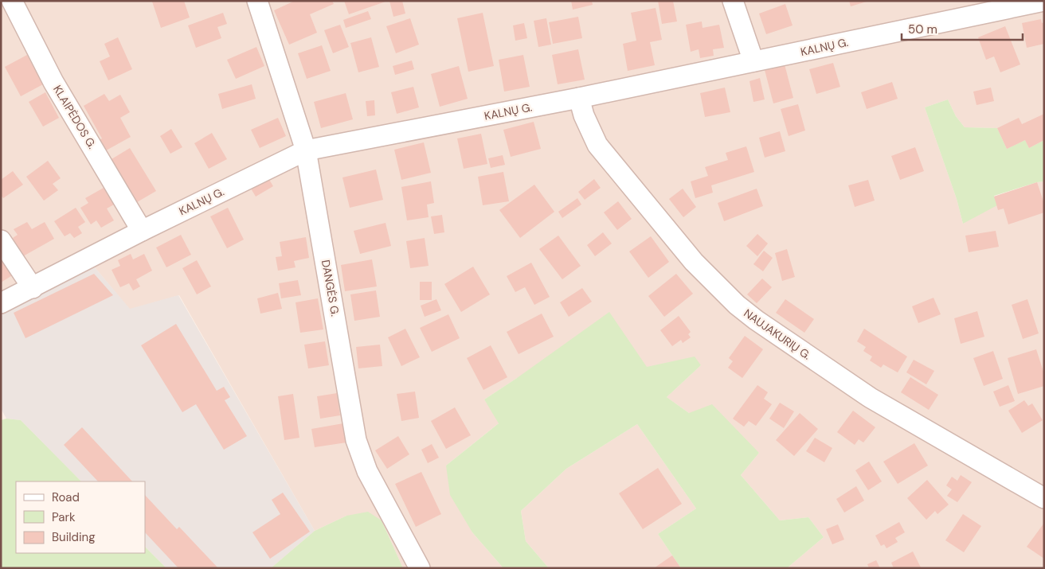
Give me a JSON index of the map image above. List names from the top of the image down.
{
  "streets": {
    "street": [
      "KALNŲ G.",
      "KLAIPĖDOS G.",
      "DANGĖS G.",
      "NAUJAKURIŲ G."
    ]
  },
  "crossings": [
    ["KALNŲ G.", "KLAIPĖDOS G."],
    ["KALNŲ G.", "DANGĖS G."],
    ["KALNŲ G.", "NAUJAKURIŲ G."]
  ],
  "legend": ["Road", "Park", "Building"],
  "scale_bar": "50 m"
}
